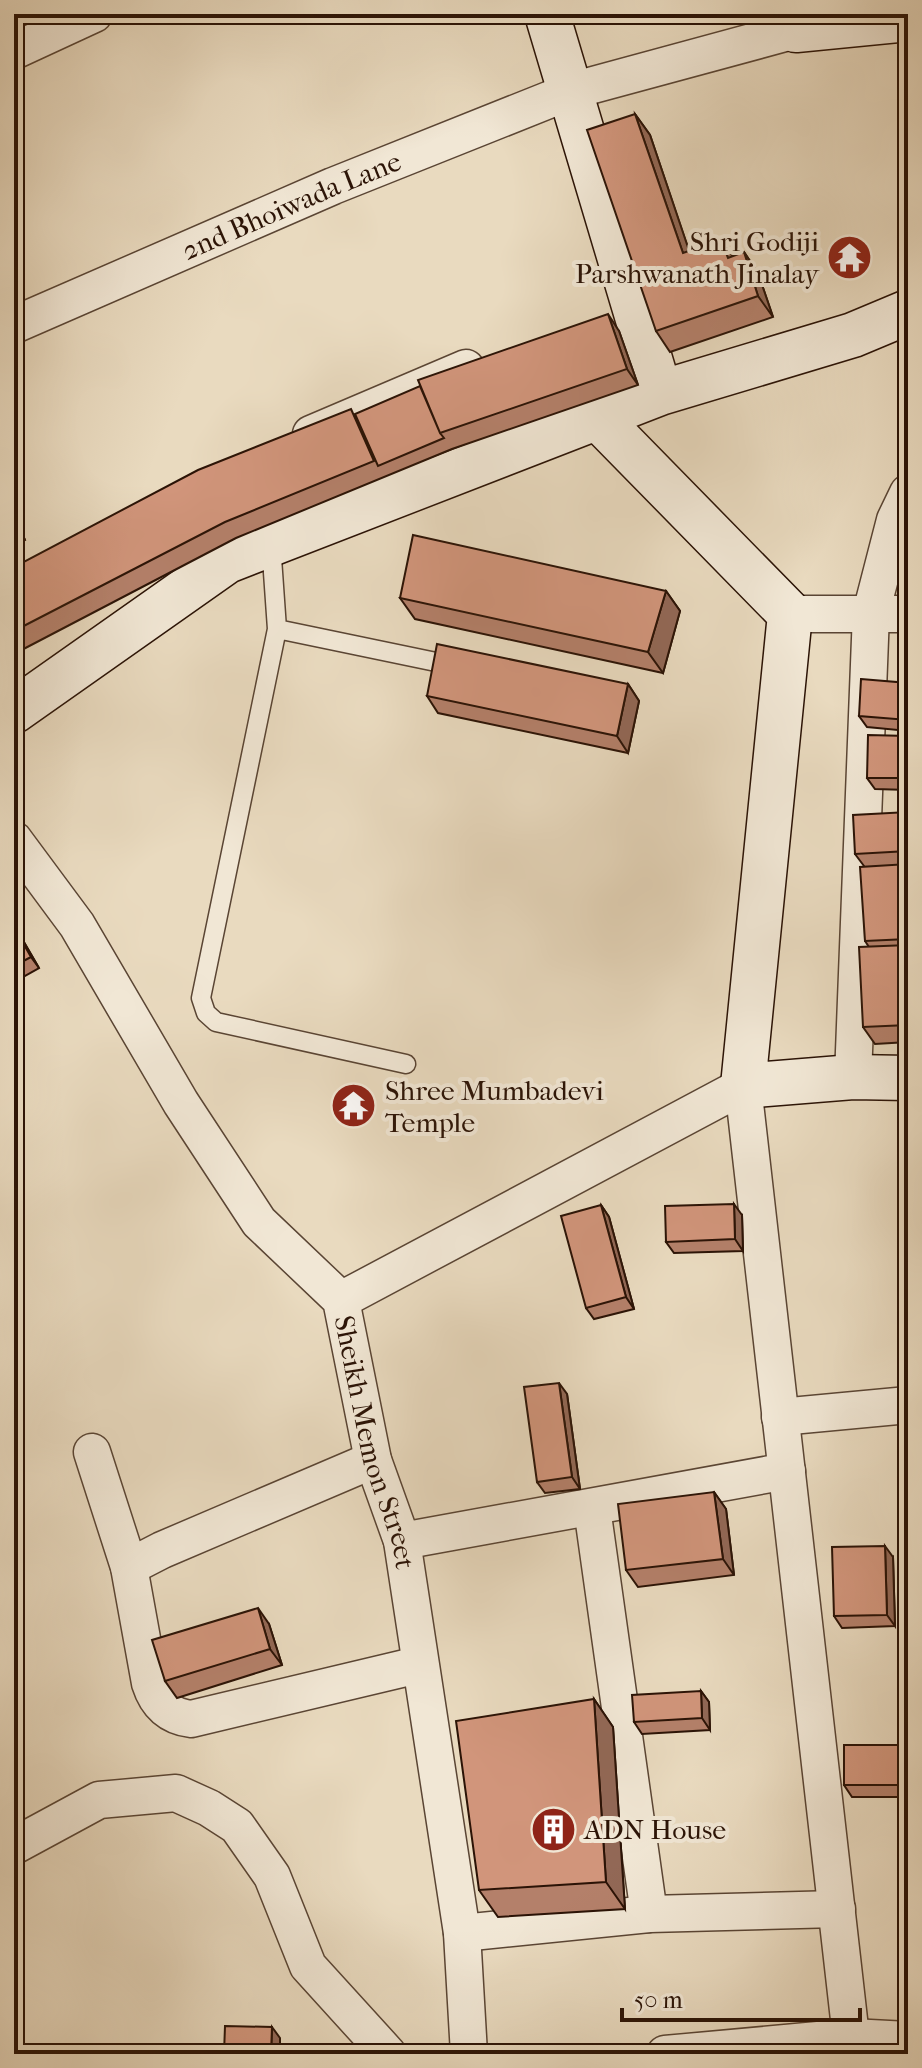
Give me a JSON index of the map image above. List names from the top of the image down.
{
  "streets": {
    "street": ["2nd Bhoiwada Lane", "Sheikh Memon Street"]
  },
  "places": {
    "temple": ["Shri Godiji Parshwanath Jinalay", "Shree Mumbadevi Temple"],
    "building": ["ADN House"]
  },
  "scale_bar": "50 m"
}
